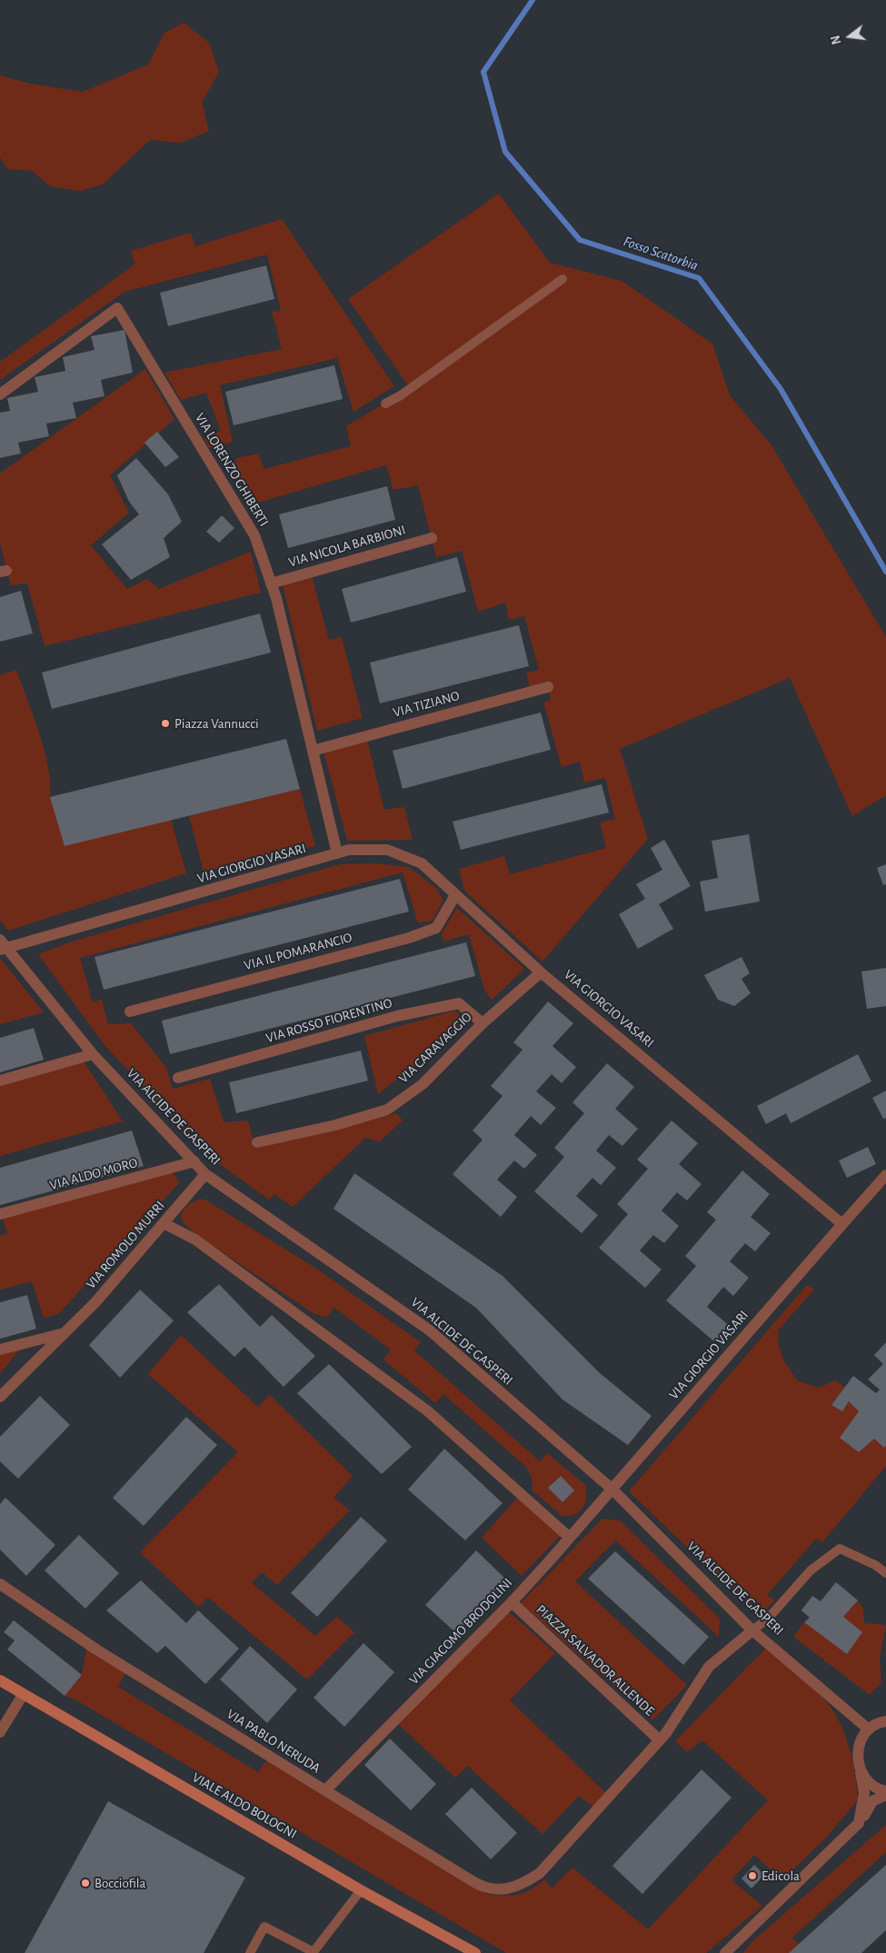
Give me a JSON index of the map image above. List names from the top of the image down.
{
  "streets": {
    "main road": ["VIALE ALDO BOLOGNI"],
    "street": [
      "VIA LORENZO GHIBERTI",
      "VIA NICOLA BARBIONI",
      "VIA TIZIANO",
      "VIA GIORGIO VASARI",
      "VIA IL POMARANCIO",
      "VIA ROSSO FIORENTINO",
      "VIA CARAVAGGIO",
      "VIA ALCIDE DE GASPERI",
      "VIA ALDO MORO",
      "VIA ROMOLO MURRI",
      "VIA GIACOMO BRODOLINI",
      "PIAZZA SALVADOR ALLENDE",
      "VIA PABLO NERUDA"
    ]
  },
  "crossings": [
    ["VIA LORENZO GHIBERTI", "VIA NICOLA BARBIONI"],
    ["VIA LORENZO GHIBERTI", "VIA TIZIANO"],
    ["VIA LORENZO GHIBERTI", "VIA GIORGIO VASARI"],
    ["VIA GIORGIO VASARI", "VIA IL POMARANCIO"],
    ["VIA GIORGIO VASARI", "VIA CARAVAGGIO"],
    ["VIA GIORGIO VASARI", "VIA ALCIDE DE GASPERI"],
    ["VIA GIORGIO VASARI", "VIA GIACOMO BRODOLINI"],
    ["VIA ROSSO FIORENTINO", "VIA CARAVAGGIO"],
    ["VIA ALCIDE DE GASPERI", "VIA ALDO MORO"],
    ["VIA ALCIDE DE GASPERI", "VIA ROMOLO MURRI"],
    ["VIA ALCIDE DE GASPERI", "VIA GIACOMO BRODOLINI"],
    ["VIA GIACOMO BRODOLINI", "PIAZZA SALVADOR ALLENDE"],
    ["VIA GIACOMO BRODOLINI", "VIA PABLO NERUDA"],
    ["PIAZZA SALVADOR ALLENDE", "VIA PABLO NERUDA"]
  ],
  "water": ["Fosso Scatorbia"],
  "places": ["Piazza Vannucci", "Edicola", "Bocciofila"],
  "north": "left"
}
